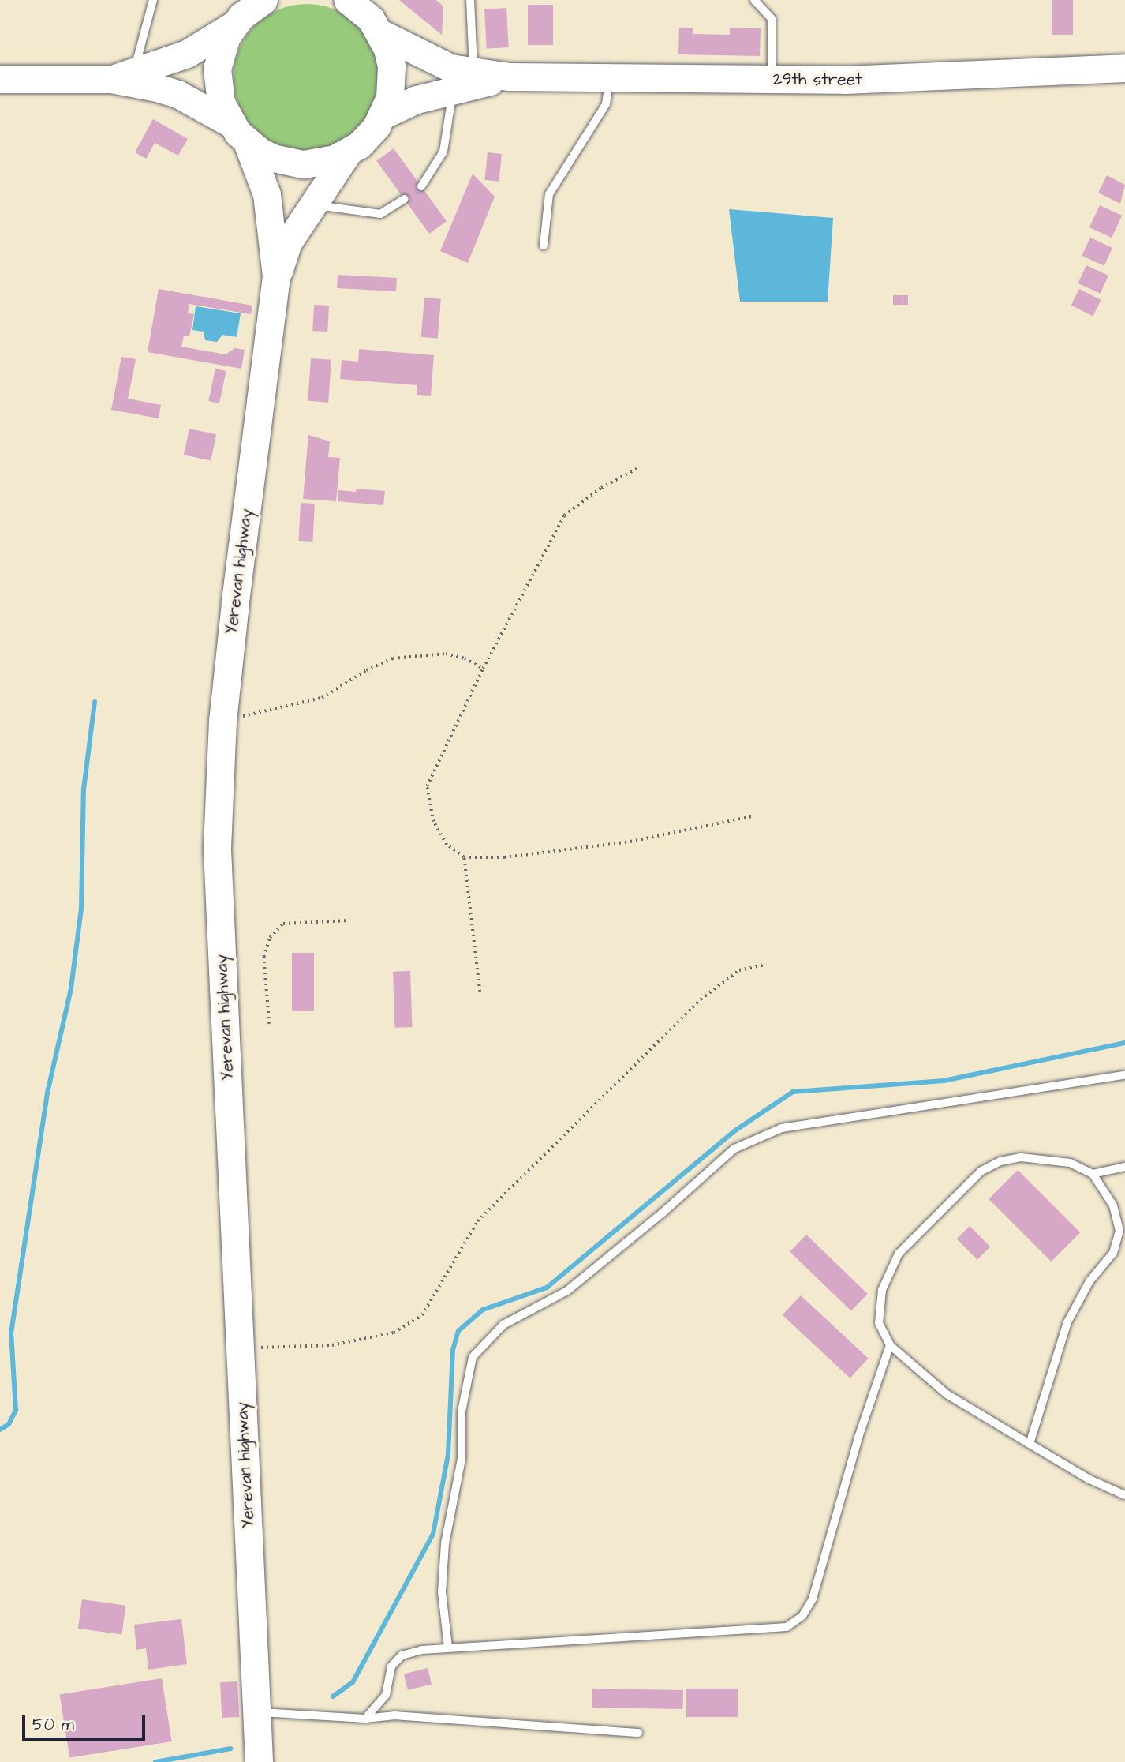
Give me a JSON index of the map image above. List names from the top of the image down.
{
  "streets": {
    "main road": ["29th street", "Yerevan highway"]
  },
  "scale_bar": "50 m"
}
